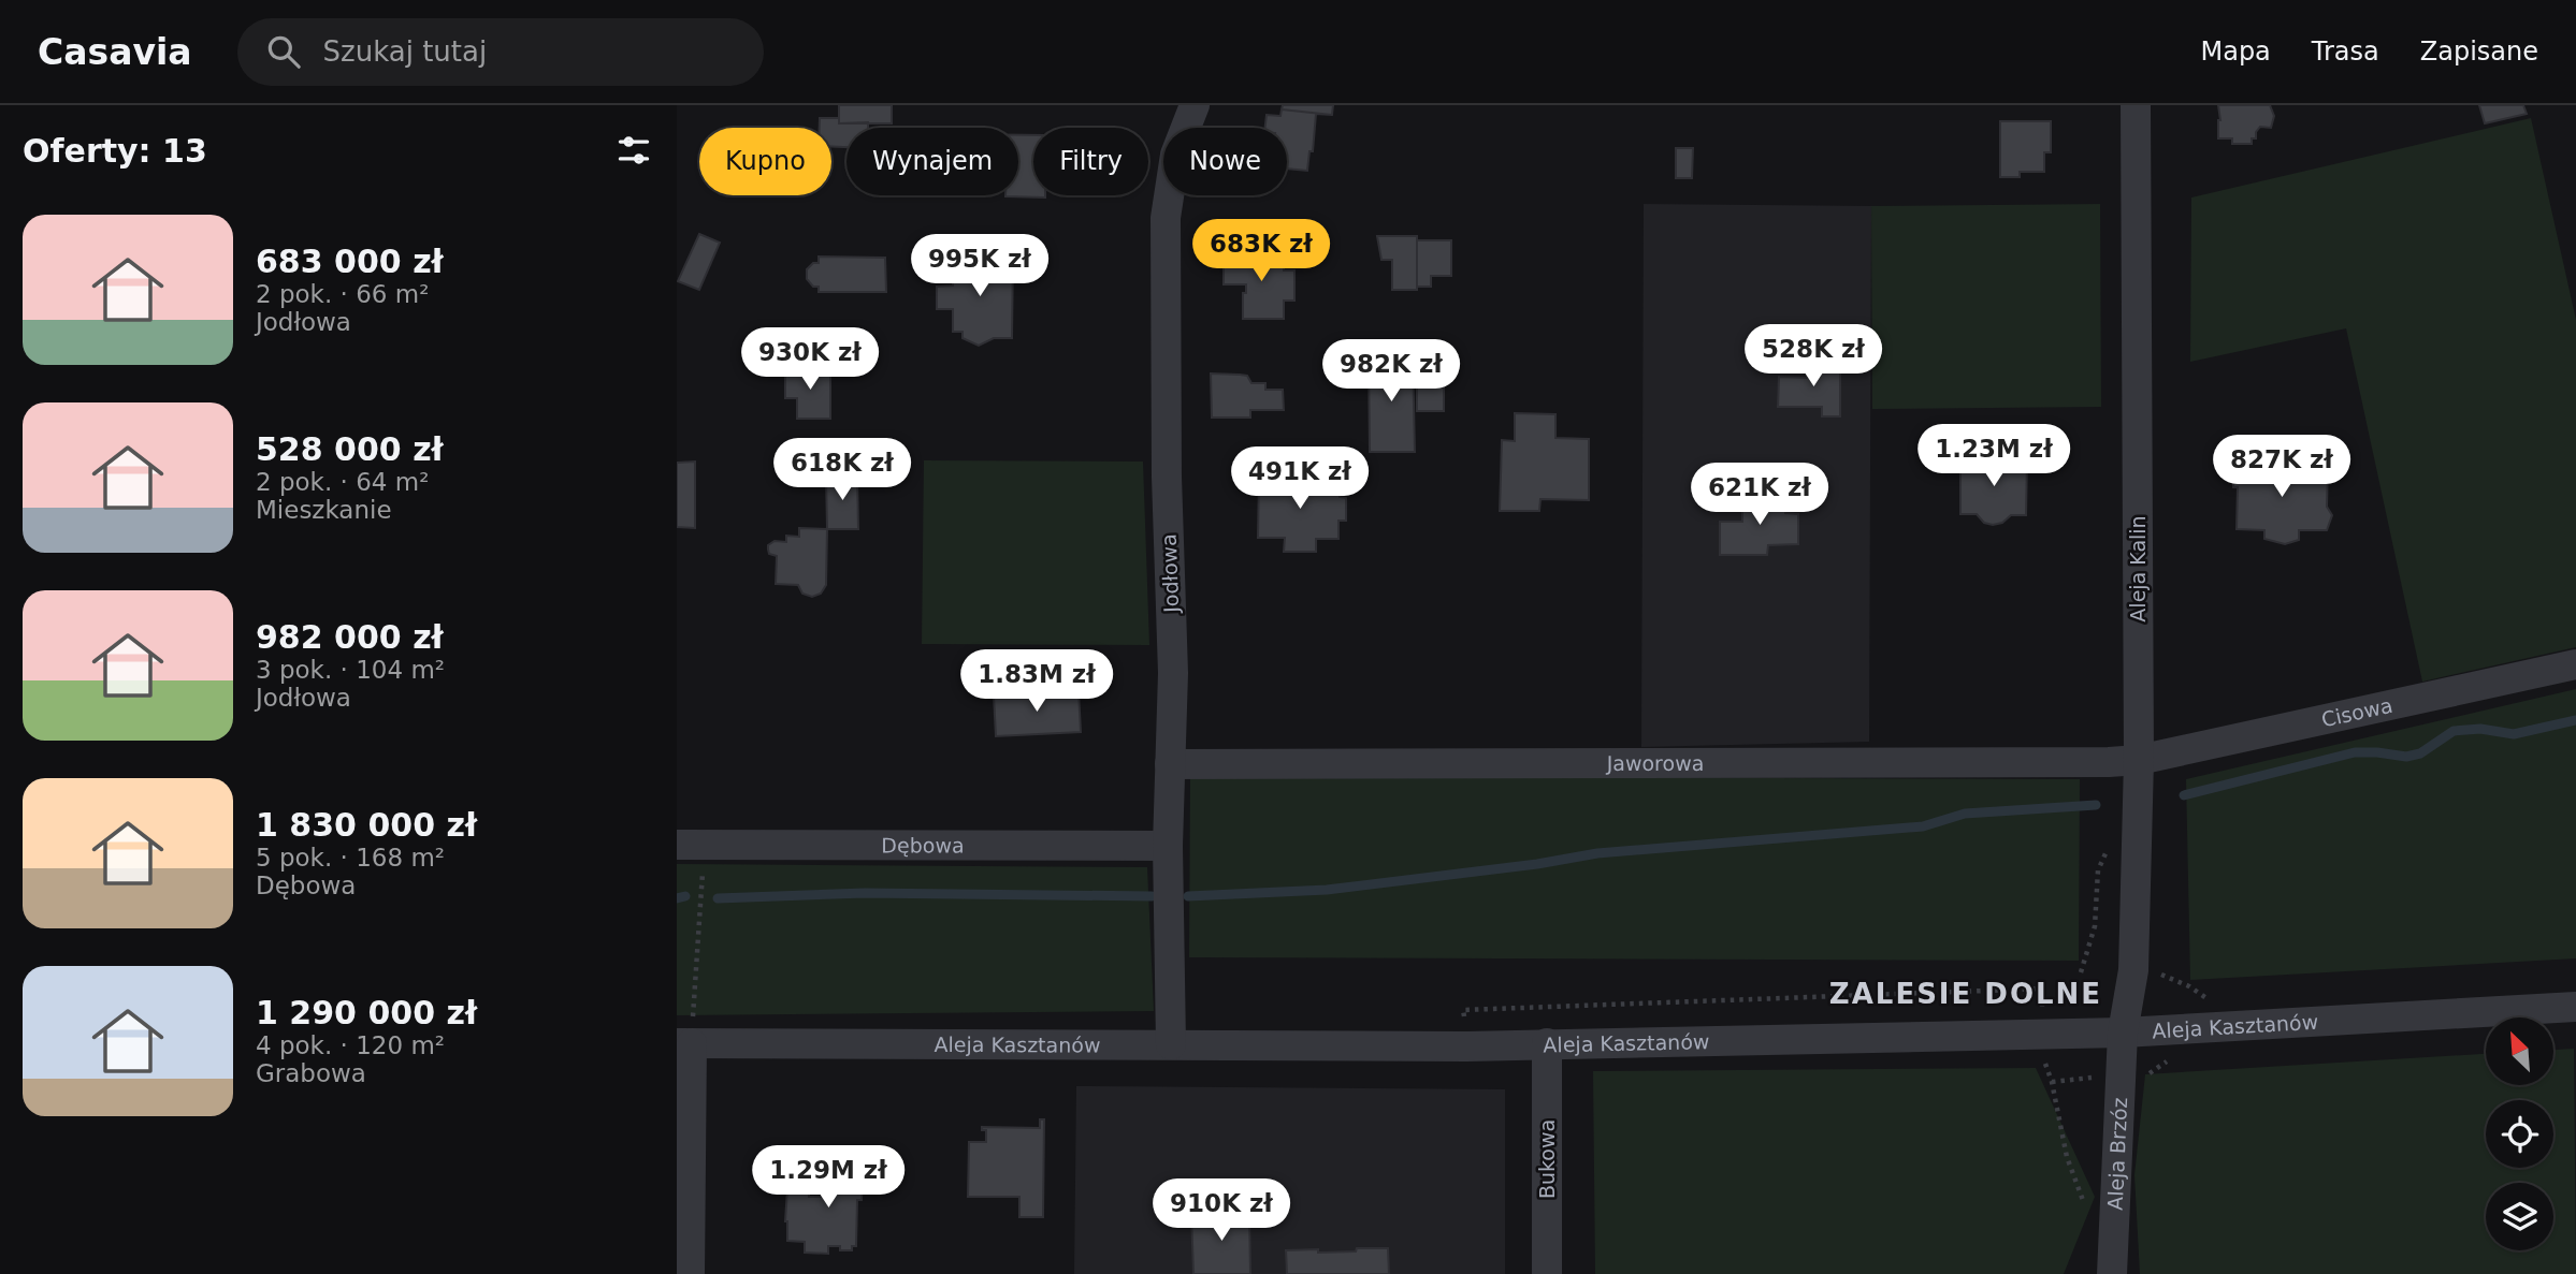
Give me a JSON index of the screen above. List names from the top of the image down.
{
  "streets": {
    "street": [
      "Aleja Kalin",
      "Jodłowa",
      "Cisowa",
      "Jaworowa",
      "Dębowa",
      "Aleja Kasztanów",
      "Aleja Brzóz",
      "Bukowa"
    ]
  },
  "crossings": [
    ["Aleja Kalin", "Cisowa"],
    ["Aleja Kalin", "Jaworowa"],
    ["Aleja Kalin", "Aleja Kasztanów"],
    ["Aleja Kalin", "Aleja Brzóz"],
    ["Jodłowa", "Jaworowa"],
    ["Jodłowa", "Dębowa"],
    ["Jodłowa", "Aleja Kasztanów"],
    ["Cisowa", "Jaworowa"],
    ["Aleja Kasztanów", "Aleja Brzóz"],
    ["Aleja Kasztanów", "Bukowa"]
  ],
  "districts": ["ZALESIE DOLNE"],
  "north": "top left",
  "page": {
    "header": "Casavia",
    "search": "Szukaj tutaj",
    "nav": ["Mapa", "Trasa", "Zapisane"],
    "heading": "Oferty: 13",
    "chip": [
      "Kupno",
      "Wynajem",
      "Filtry",
      "Nowe"
    ],
    "list": [
      {
        "name": "683 000 zł",
        "note": "2 pok. · 66 m² · Jodłowa"
      },
      {
        "name": "528 000 zł",
        "note": "2 pok. · 64 m² · Mieszkanie"
      },
      {
        "name": "982 000 zł",
        "note": "3 pok. · 104 m² · Jodłowa"
      },
      {
        "name": "1 830 000 zł",
        "note": "5 pok. · 168 m² · Dębowa"
      },
      {
        "name": "1 290 000 zł",
        "note": "4 pok. · 120 m² · Grabowa"
      }
    ],
    "price": [
      "683K zł",
      "995K zł",
      "528K zł",
      "930K zł",
      "982K zł",
      "1.23M zł",
      "827K zł",
      "618K zł",
      "491K zł",
      "621K zł",
      "1.83M zł",
      "1.29M zł",
      "910K zł"
    ]
  }
}
